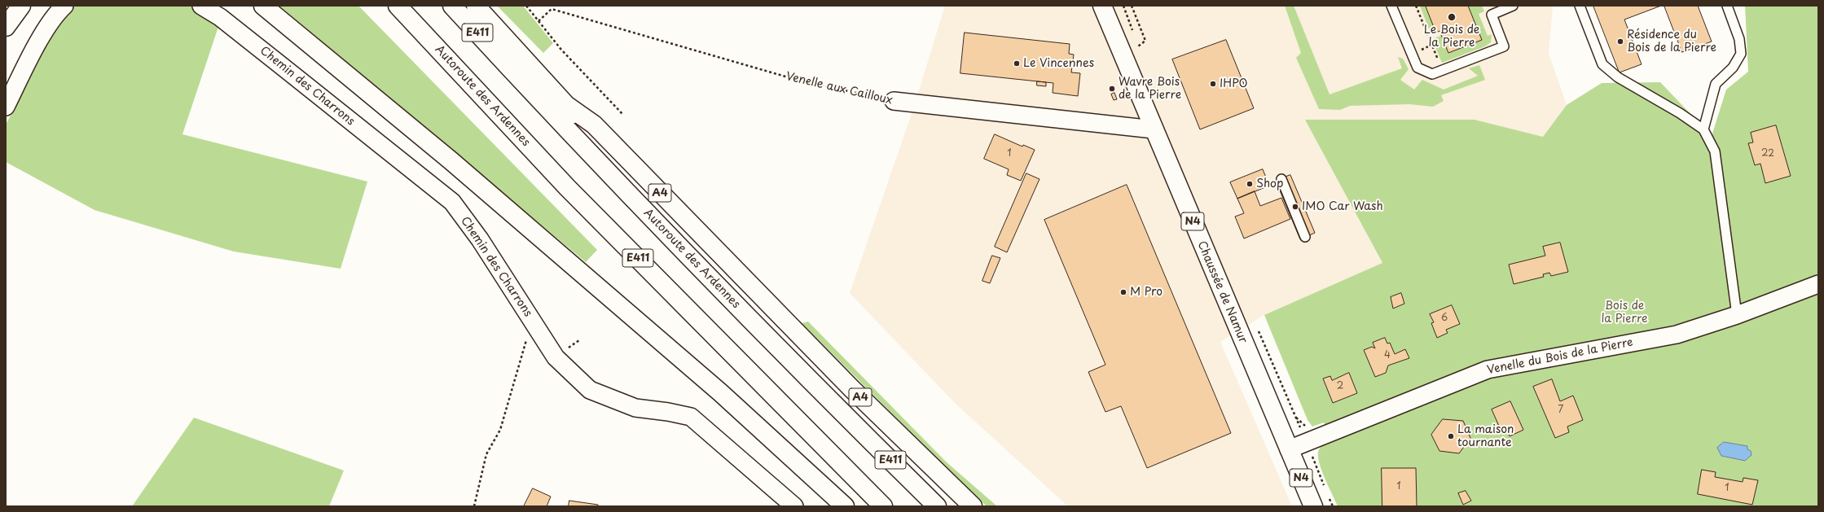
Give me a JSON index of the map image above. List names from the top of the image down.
{
  "streets": {
    "main road": [
      "E411",
      "Autoroute des Ardennes",
      "A4",
      "N4",
      "Chaussée de Namur"
    ],
    "street": ["Chemin des Charrons", "Venelle aux Cailloux", "Venelle du Bois de la Pierre"]
  },
  "crossings": [
    ["Venelle aux Cailloux", "Chaussée de Namur"],
    ["Chaussée de Namur", "Venelle du Bois de la Pierre"]
  ],
  "parks": ["Bois de la Pierre"],
  "places": [
    "Le Bois de la Pierre",
    "Résidence du Bois de la Pierre",
    "Le Vincennes",
    "IHPO",
    "Wavre Bois de la Pierre",
    "Shop",
    "IMO Car Wash",
    "M Pro",
    "La maison tournante"
  ],
  "house_numbers": [
    "1",
    "22",
    "6",
    "4",
    "2",
    "7",
    "1",
    "1"
  ]
}
